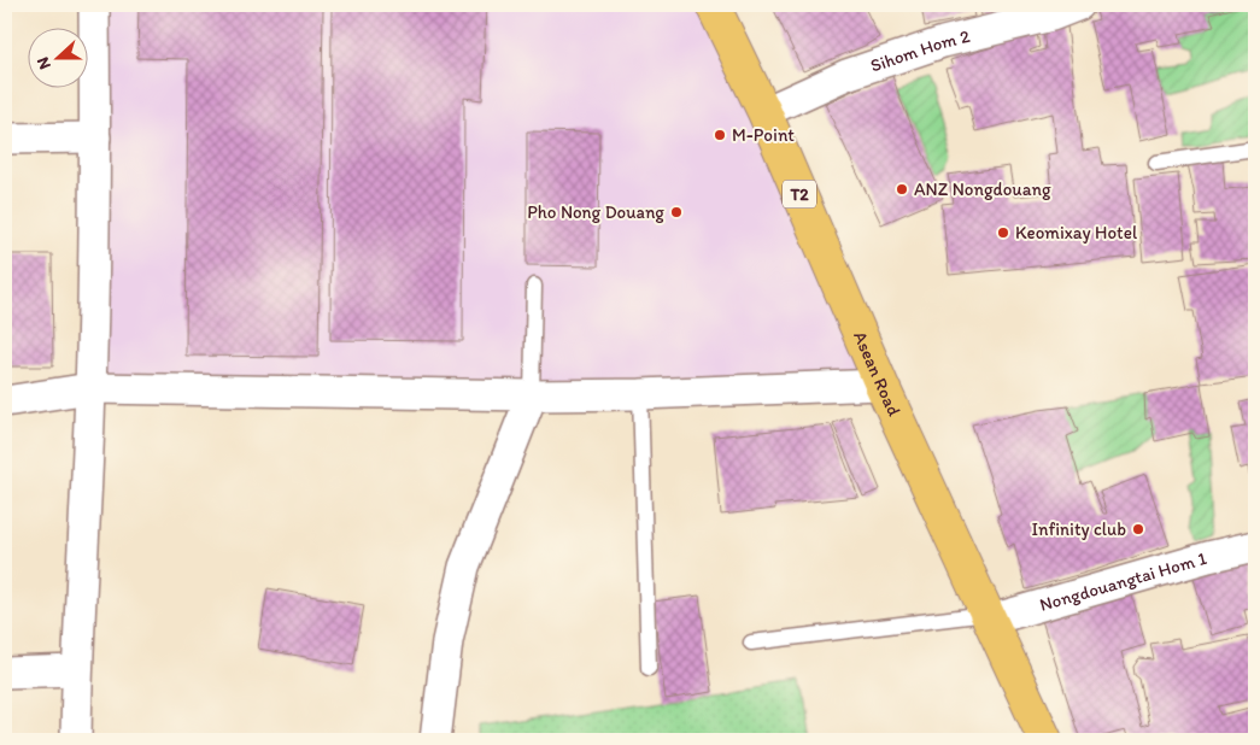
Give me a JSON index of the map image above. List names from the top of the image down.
{
  "streets": {
    "main road": ["T2", "Asean Road"],
    "street": ["Sihom Hom 2", "Nongdouangtai Hom 1"]
  },
  "crossings": [
    ["Sihom Hom 2", "Asean Road"],
    ["Asean Road", "Nongdouangtai Hom 1"]
  ],
  "places": [
    "M-Point",
    "ANZ Nongdouang",
    "Pho Nong Douang",
    "Keomixay Hotel",
    "Infinity club"
  ],
  "north": "left"
}
